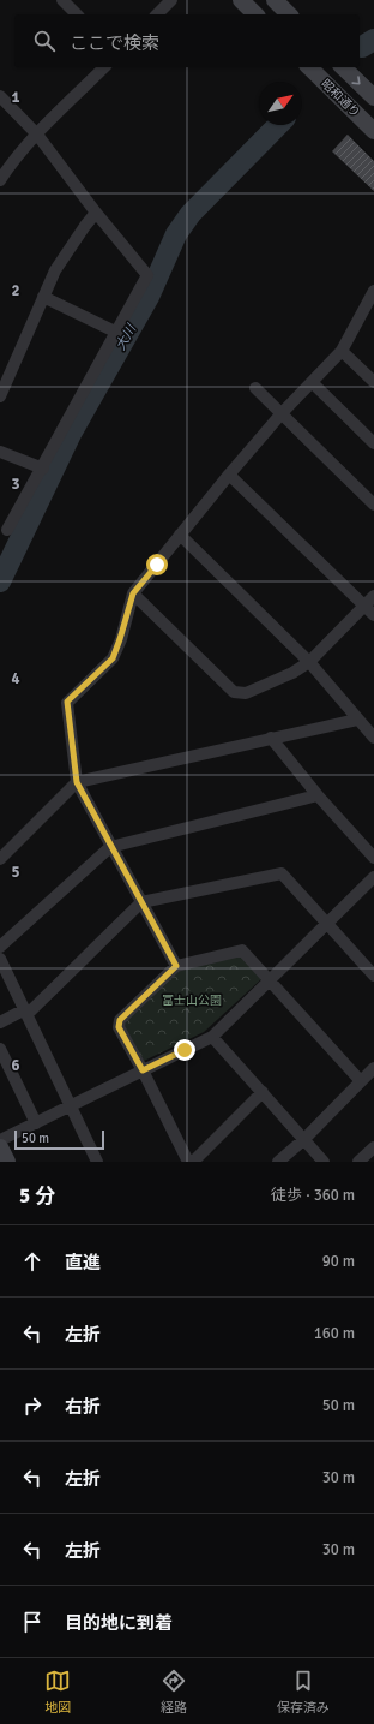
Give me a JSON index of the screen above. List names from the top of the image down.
{
  "streets": {
    "street": ["昭和通り"]
  },
  "water": ["大川"],
  "parks": ["富士山公園"],
  "scale_bar": "50 m",
  "north": "top right",
  "page": {
    "search": "ここで検索",
    "scale": "50 m",
    "heading": ["5 分", "徒歩 · 360 m"],
    "list": [
      ["直進", "90 m"],
      ["左折", "160 m"],
      ["右折", "50 m"],
      ["左折", "30 m"],
      ["左折", "30 m"],
      "目的地に到着"
    ],
    "nav": ["地図", "経路", "保存済み"]
  },
  "grid": {
    "rows": [
      "1",
      "2",
      "3",
      "4",
      "5",
      "6"
    ]
  }
}
